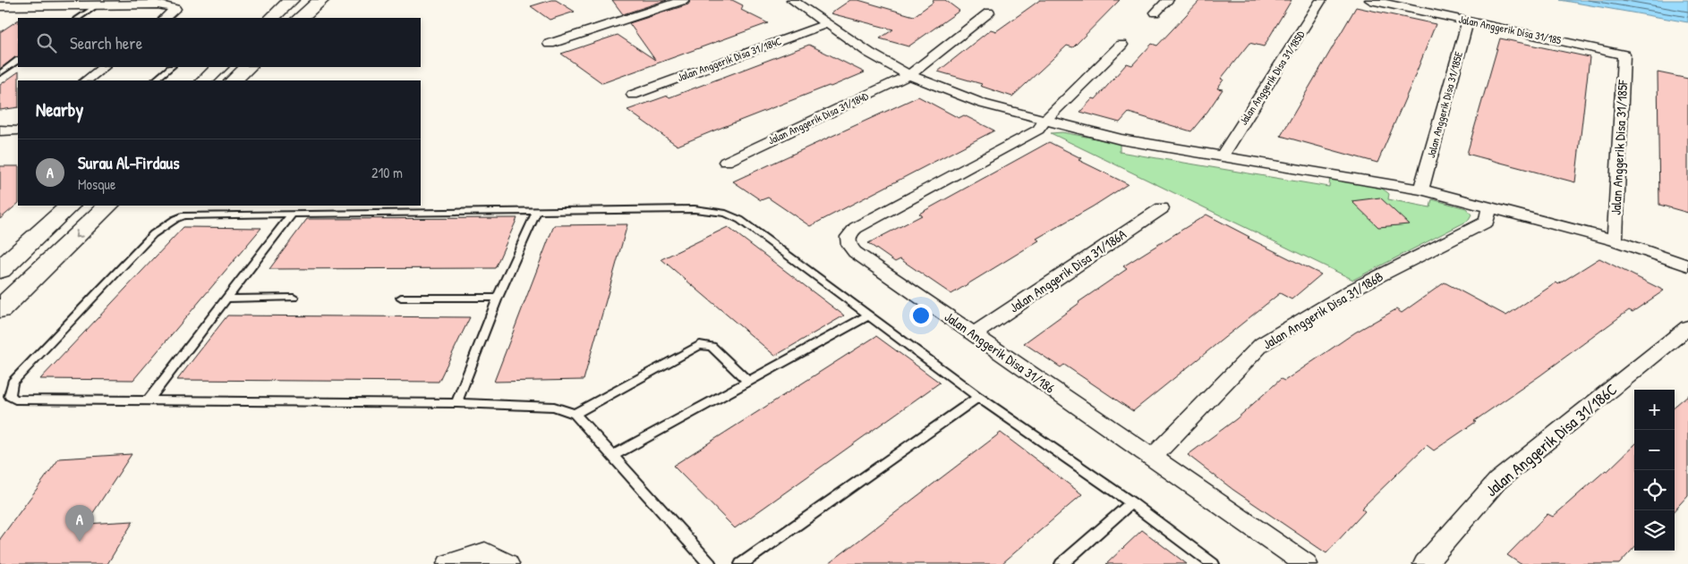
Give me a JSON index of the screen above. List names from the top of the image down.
{
  "streets": {
    "street": [
      "Jalan Anggerik Disa 31/185",
      "Jalan Anggerik Disa 31/184C",
      "Jalan Anggerik Disa 31/185D",
      "Jalan Anggerik Disa 31/185E",
      "Jalan Anggerik Disa 31/184D",
      "Jalan Anggerik Disa 31/185F",
      "Jalan Anggerik Disa 31/186A",
      "Jalan Anggerik Disa 31/186B",
      "Jalan Anggerik Disa 31/186",
      "Jalan Anggerik Disa 31/186C"
    ]
  },
  "crossings": [
    ["Jalan Anggerik Disa 31/185", "Jalan Anggerik Disa 31/185E"],
    ["Jalan Anggerik Disa 31/185", "Jalan Anggerik Disa 31/185F"],
    ["Jalan Anggerik Disa 31/186A", "Jalan Anggerik Disa 31/186"],
    ["Jalan Anggerik Disa 31/186B", "Jalan Anggerik Disa 31/186"]
  ],
  "page": {
    "search": "Search here",
    "heading": "Nearby",
    "list": [
      {
        "mark": "A",
        "name": "Surau Al-Firdaus",
        "note": "Mosque",
        "value": "210 m"
      }
    ],
    "map_buttons": ["+", "−"],
    "pins": "A"
  }
}
